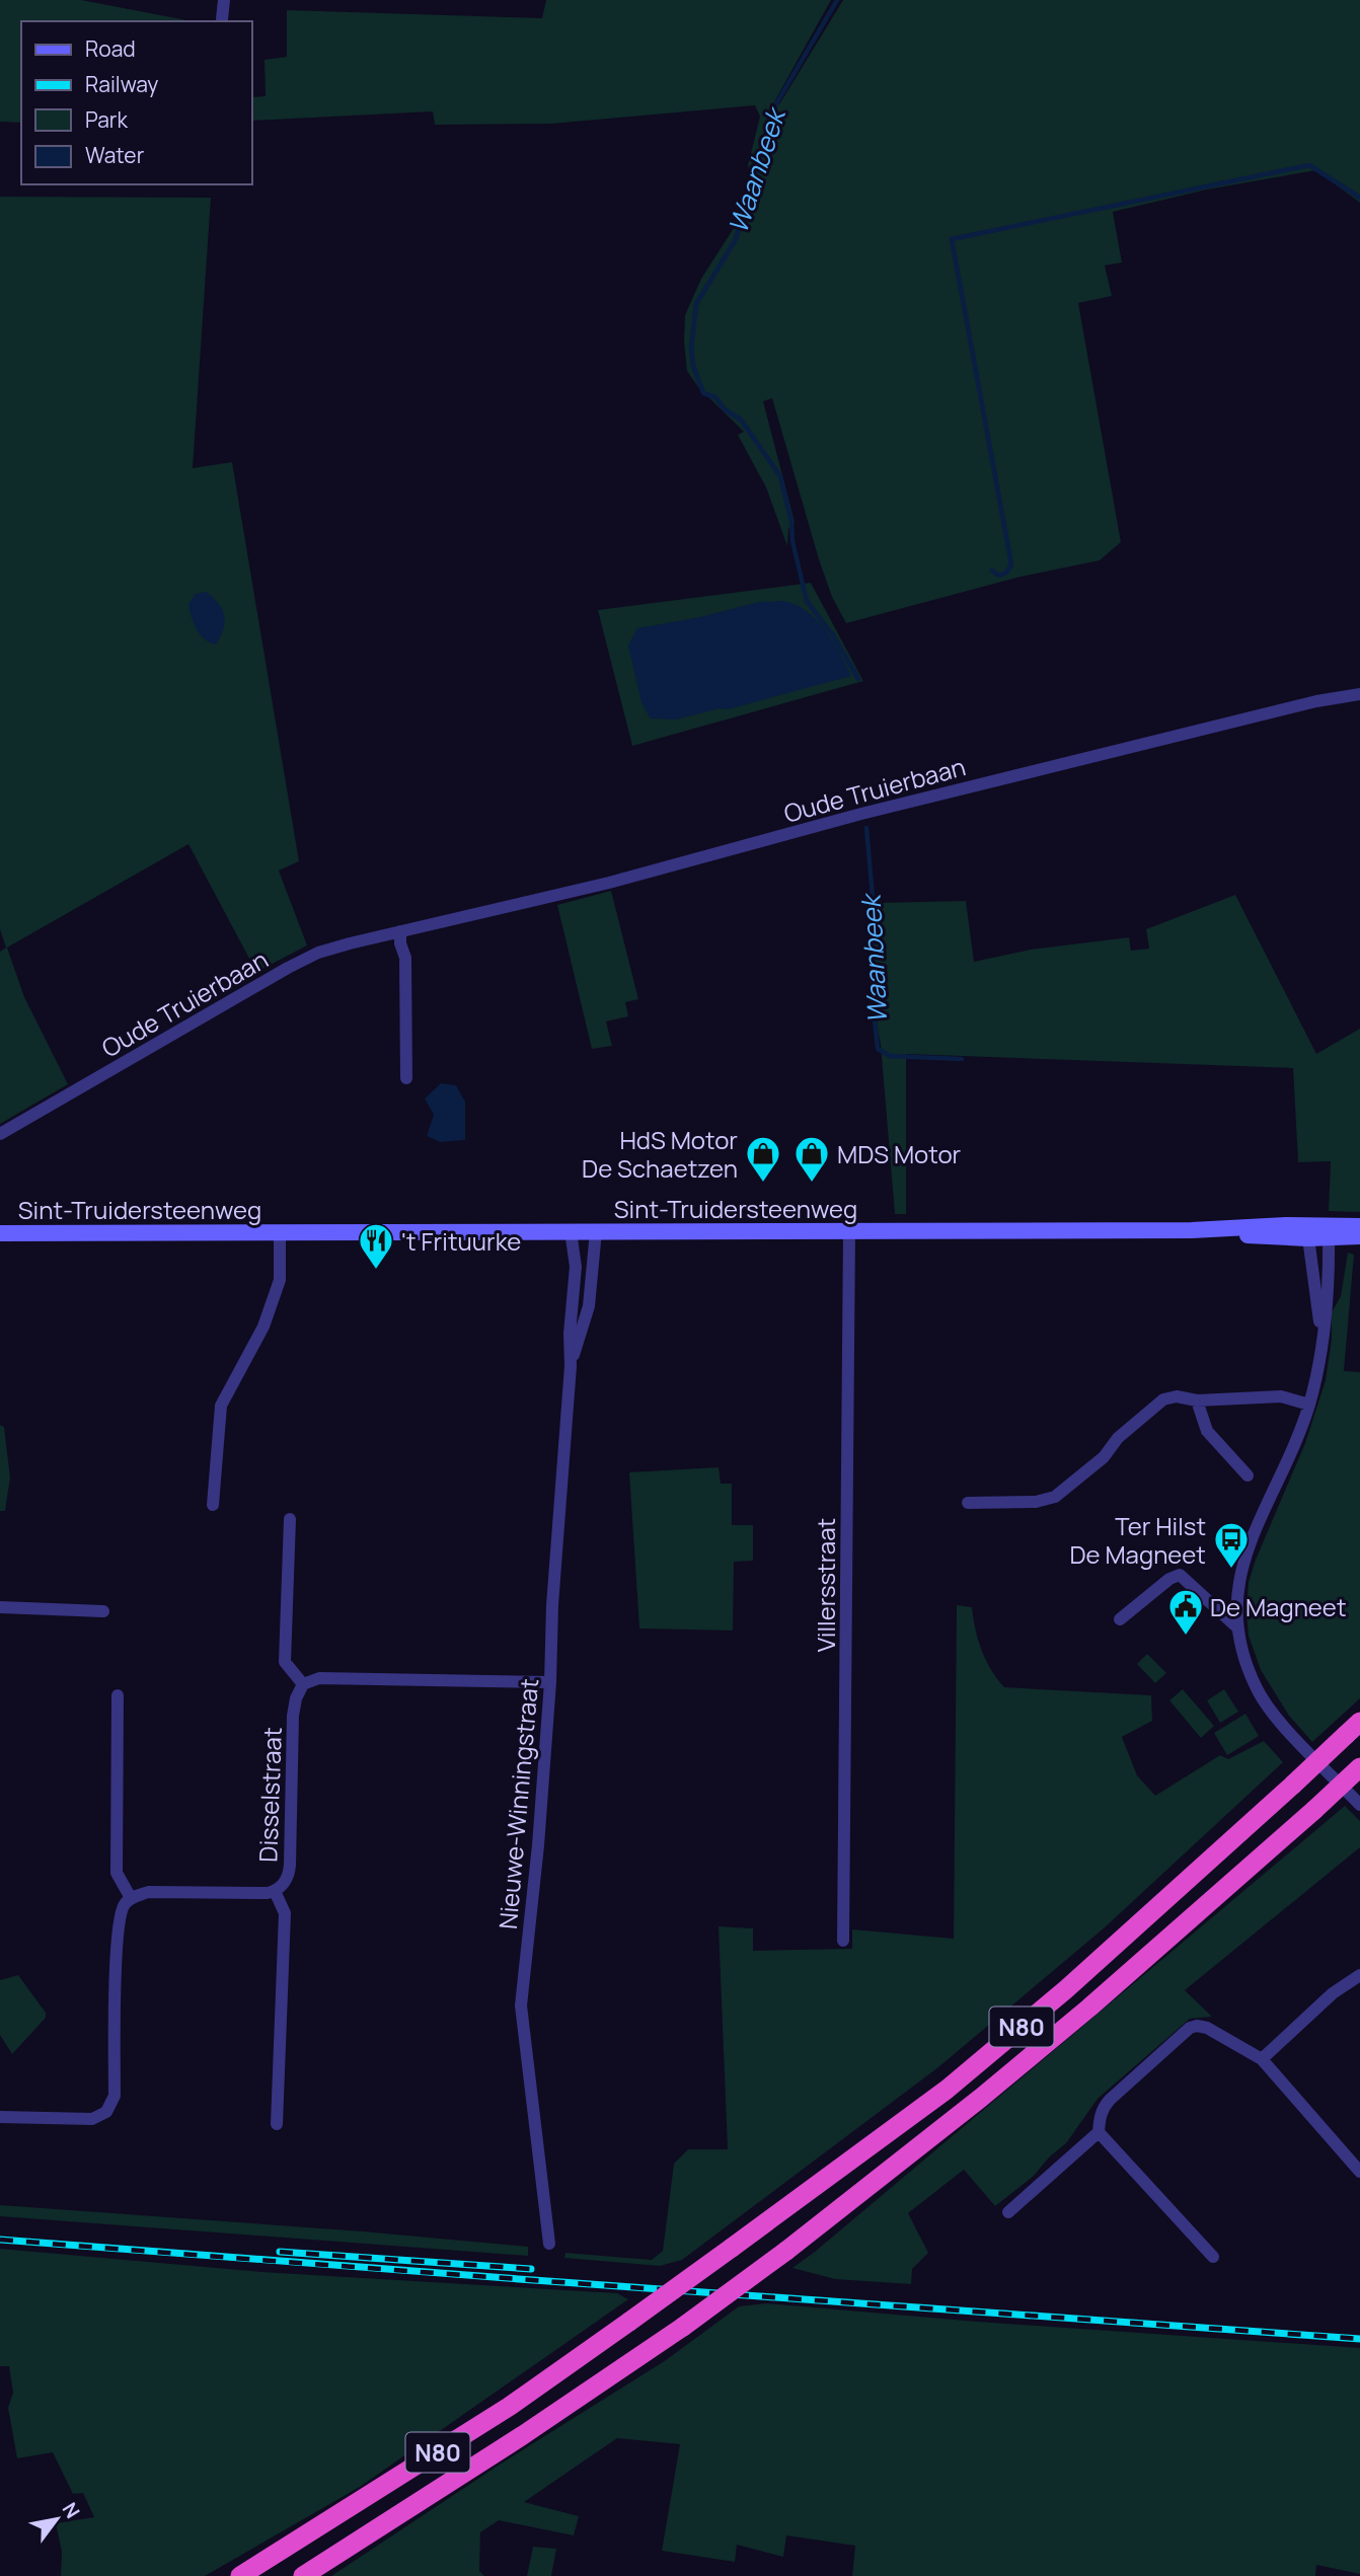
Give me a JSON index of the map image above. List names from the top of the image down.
{
  "streets": {
    "highway": ["N80"],
    "main road": ["Sint-Truidersteenweg"],
    "street": [
      "Oude Truierbaan",
      "Villersstraat",
      "Disselstraat",
      "Nieuwe-Winningstraat"
    ]
  },
  "crossings": [
    ["Sint-Truidersteenweg", "Villersstraat"],
    ["Sint-Truidersteenweg", "Nieuwe-Winningstraat"]
  ],
  "water": ["Waanbeek"],
  "places": {
    "shop": ["HdS Motor De Schaetzen", "MDS Motor"],
    "restaurant": ["'t Frituurke"],
    "bus stop": ["Ter Hilst De Magneet"],
    "public building": ["De Magneet"]
  },
  "legend": [
    "Road",
    "Railway",
    "Park",
    "Water"
  ],
  "north": "top right"
}
